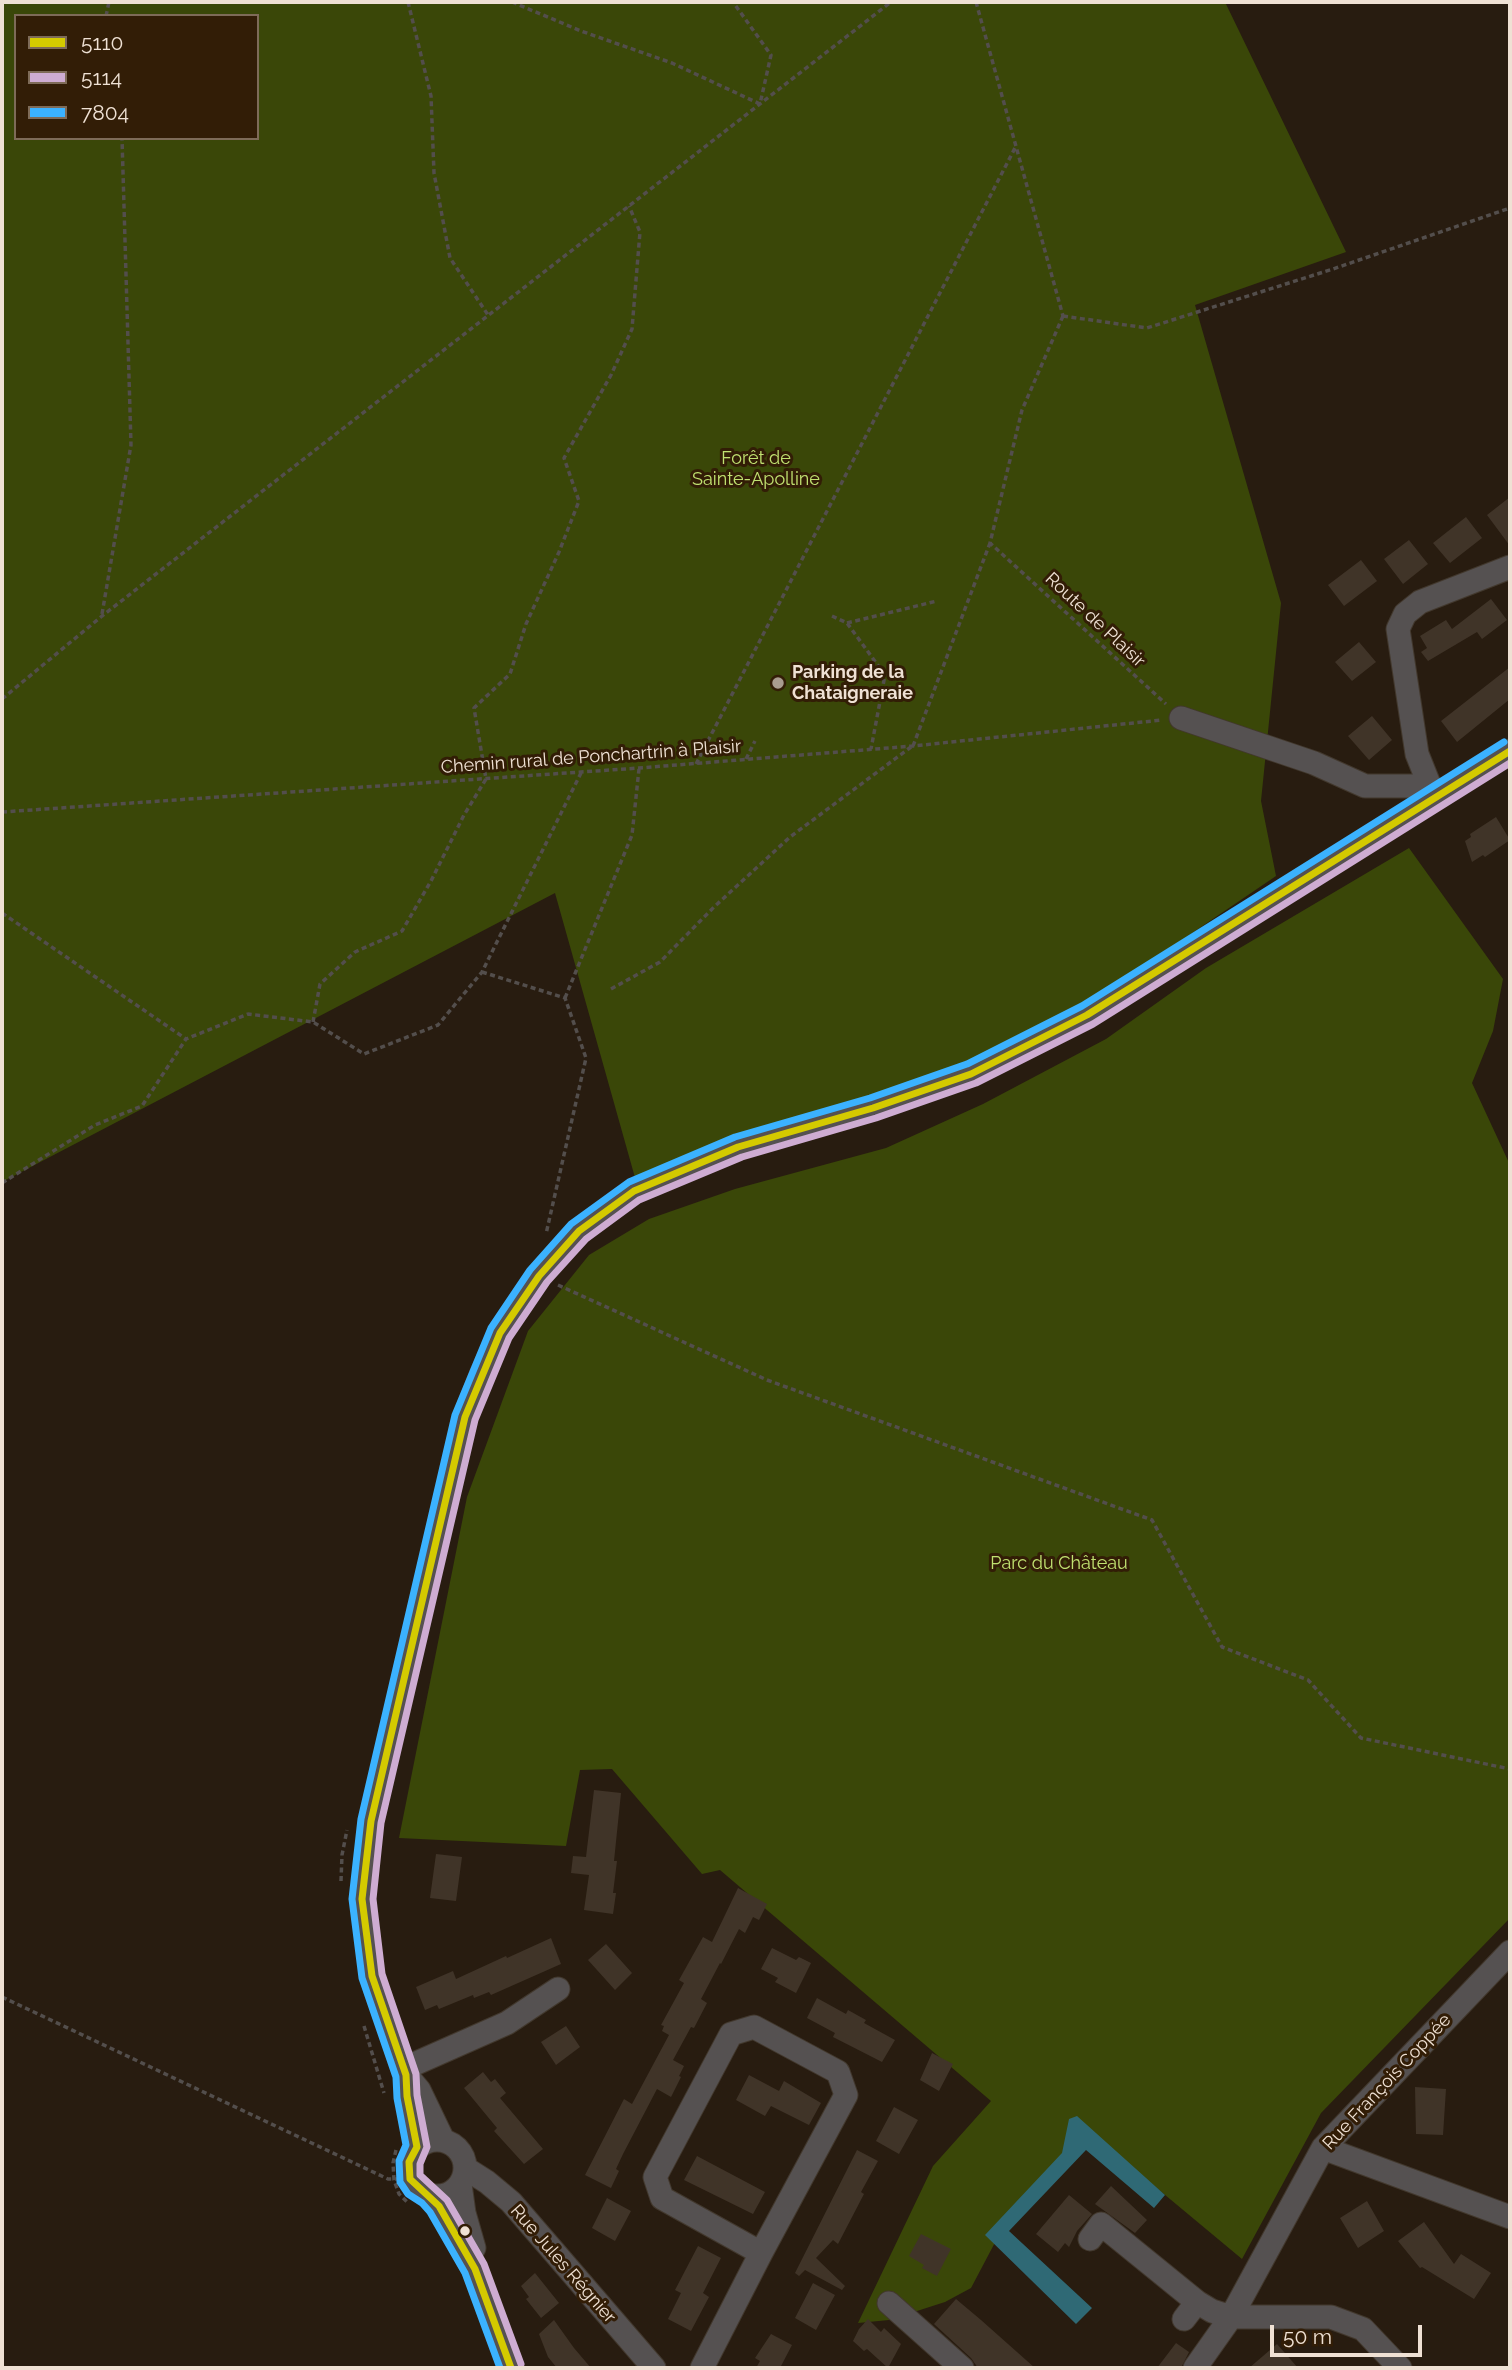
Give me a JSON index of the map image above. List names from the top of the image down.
{
  "streets": {
    "street": ["Rue François Coppée", "Rue Jules Régnier"],
    "path": ["Route de Plaisir", "Chemin rural de Ponchartrin à Plaisir"]
  },
  "crossings": [
    ["Route de Plaisir", "Chemin rural de Ponchartrin à Plaisir"]
  ],
  "parks": ["Forêt de Sainte-Apolline", "Parc du Château"],
  "places": ["Parking de la Chataigneraie"],
  "lines": ["transit line 7804", "transit line 5110", "transit line 5114"],
  "legend": ["5110", "5114", "7804"],
  "scale_bar": "50 m"
}
